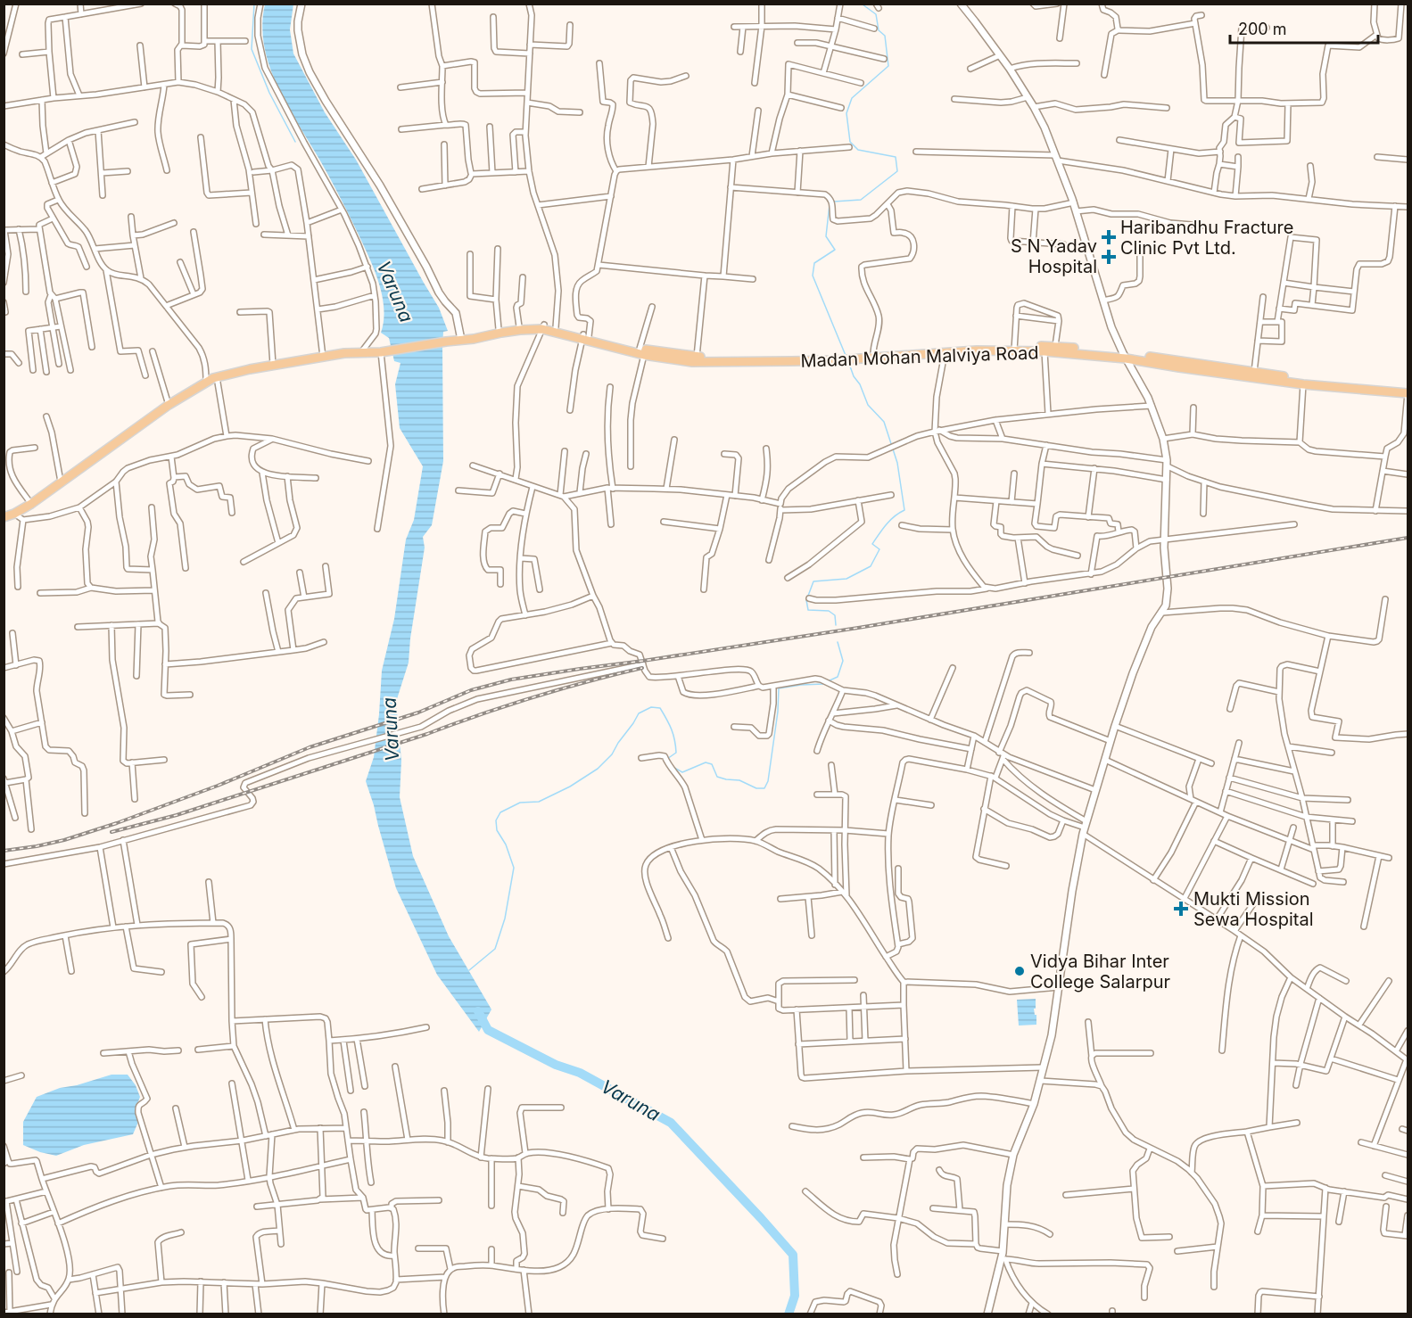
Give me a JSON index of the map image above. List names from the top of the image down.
{
  "streets": {
    "highway": ["Madan Mohan Malviya Road"]
  },
  "water": ["Varuna"],
  "places": {
    "health": ["Haribandhu Fracture Clinic Pvt Ltd.", "S N Yadav Hospital", "Mukti Mission Sewa Hospital"],
    "other": ["Vidya Bihar Inter College Salarpur"]
  },
  "scale_bar": "200 m"
}
